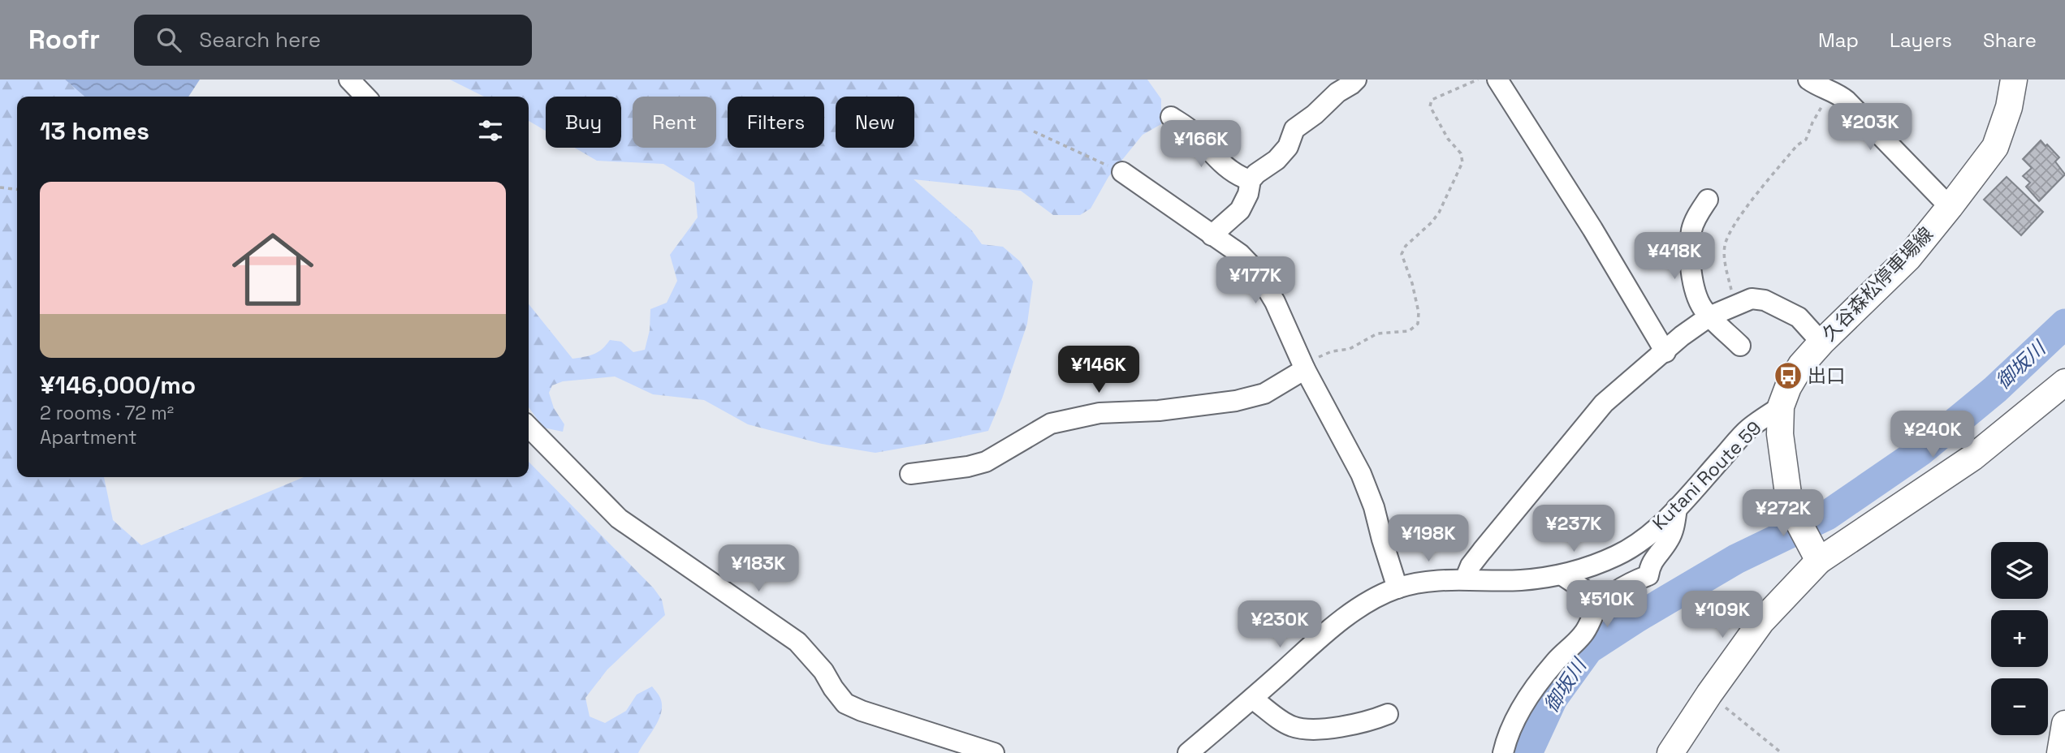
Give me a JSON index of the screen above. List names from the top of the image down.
{
  "streets": {
    "main road": ["久谷森松停車場線"],
    "street": ["Kutani Route 59"]
  },
  "crossings": [
    ["久谷森松停車場線", "Kutani Route 59"]
  ],
  "water": ["御坂川"],
  "places": {
    "bus stop": ["出口"]
  },
  "page": {
    "header": "Roofr",
    "search": "Search here",
    "nav": ["Map", "Layers", "Share"],
    "chip": [
      "Buy",
      "Rent",
      "Filters",
      "New"
    ],
    "heading": "13 homes",
    "price": [
      "¥203K",
      "¥166K",
      "¥418K",
      "¥177K",
      "¥146K",
      "¥240K",
      "¥272K",
      "¥237K",
      "¥198K",
      "¥183K",
      "¥510K",
      "¥109K",
      "¥230K"
    ],
    "list": [
      {
        "name": "¥146,000/mo",
        "note": "2 rooms · 72 m² · Apartment"
      }
    ],
    "map_buttons": ["+", "−"]
  }
}
